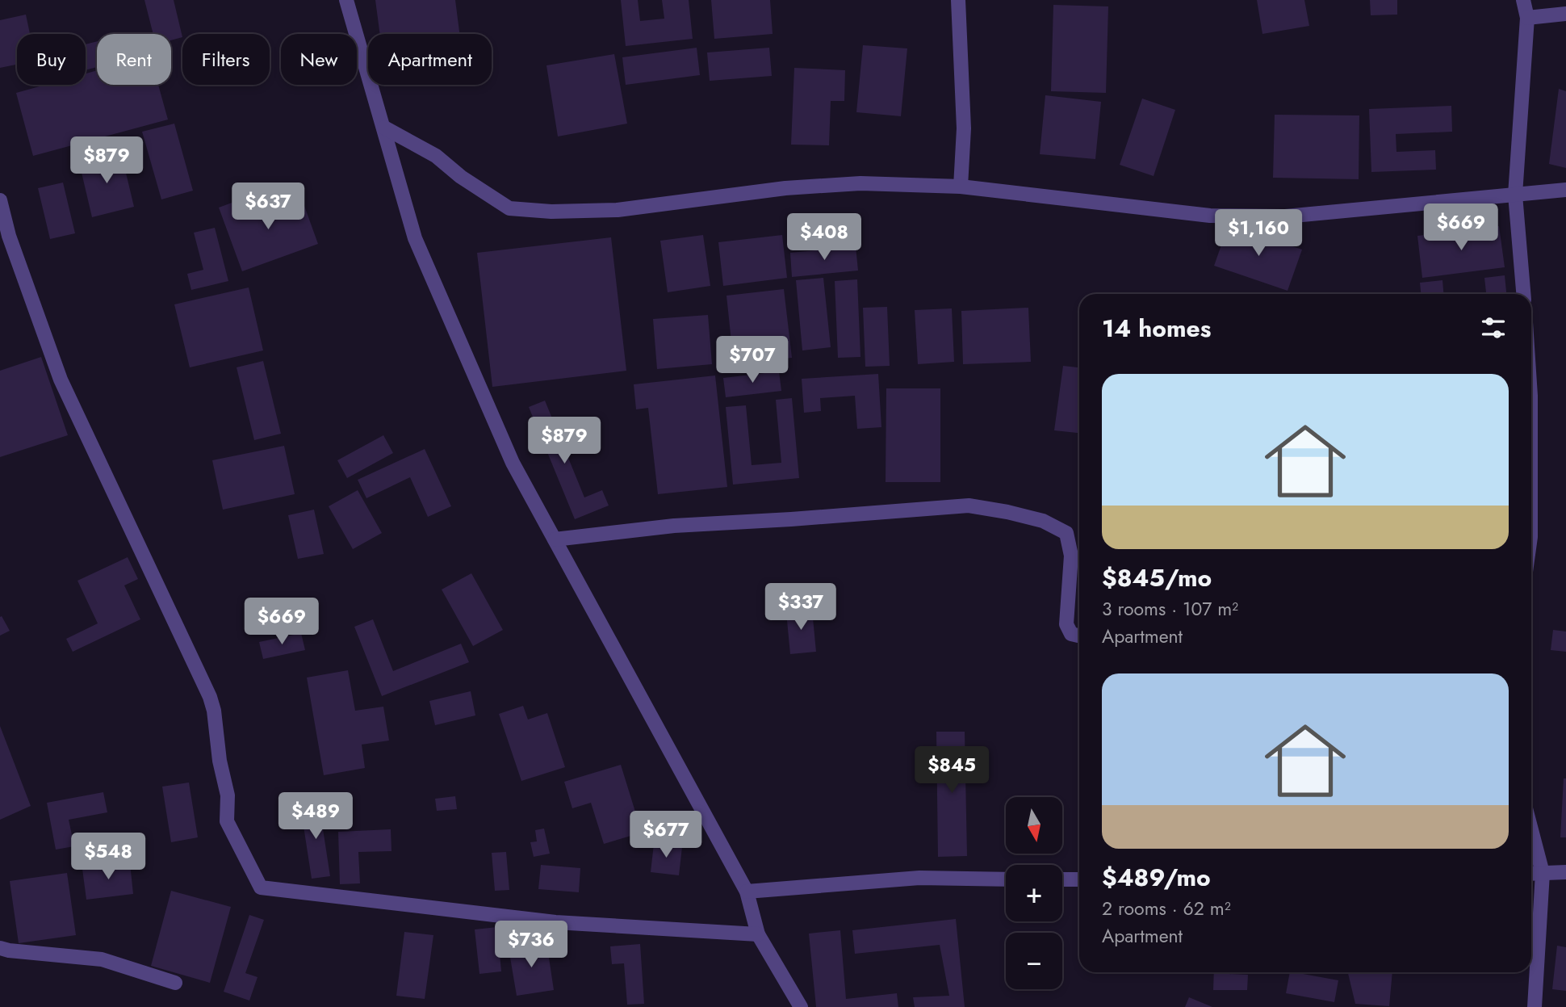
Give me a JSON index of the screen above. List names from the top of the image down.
{
  "north": "bottom",
  "page": {
    "chip": [
      "Buy",
      "Rent",
      "Filters",
      "New",
      "Apartment"
    ],
    "price": [
      "$879",
      "$637",
      "$669",
      "$1,160",
      "$408",
      "$707",
      "$879",
      "$337",
      "$669",
      "$845",
      "$489",
      "$677",
      "$548",
      "$736"
    ],
    "heading": "14 homes",
    "list": [
      {
        "name": "$845/mo",
        "note": "3 rooms · 107 m² · Apartment"
      },
      {
        "name": "$489/mo",
        "note": "2 rooms · 62 m² · Apartment"
      }
    ],
    "map_buttons": ["+", "−"]
  }
}
